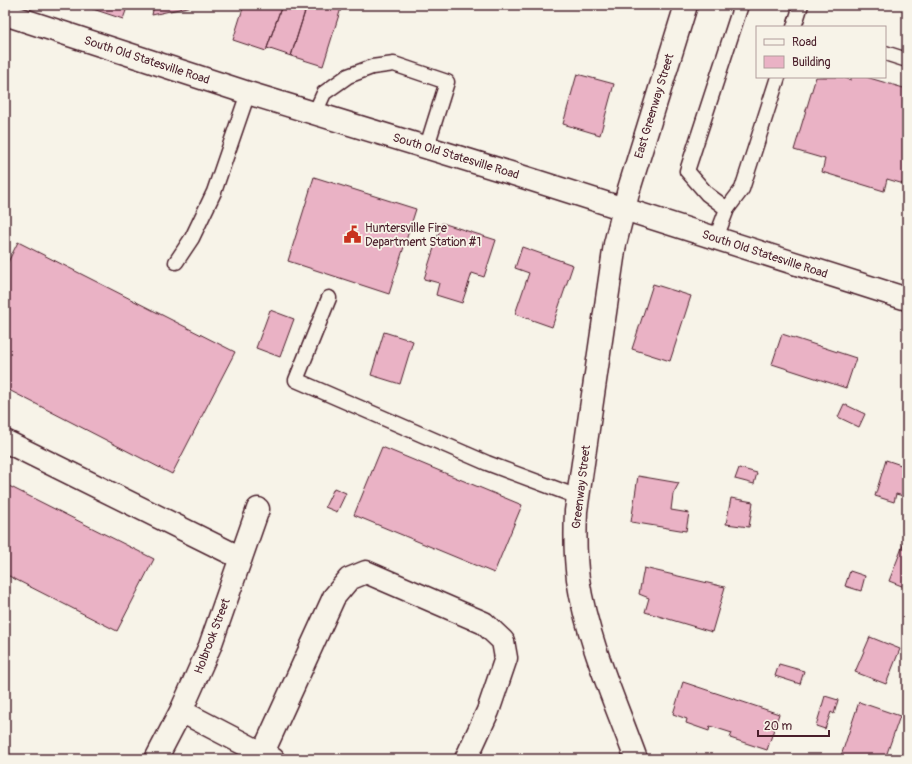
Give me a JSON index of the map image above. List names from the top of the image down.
{
  "streets": {
    "street": [
      "South Old Statesville Road",
      "East Greenway Street",
      "Greenway Street",
      "Holbrook Street"
    ]
  },
  "crossings": [
    ["South Old Statesville Road", "East Greenway Street"],
    ["South Old Statesville Road", "Greenway Street"],
    ["East Greenway Street", "Greenway Street"]
  ],
  "places": {
    "public building": ["Huntersville Fire Department Station #1"]
  },
  "legend": ["Road", "Building"],
  "scale_bar": "20 m"
}
